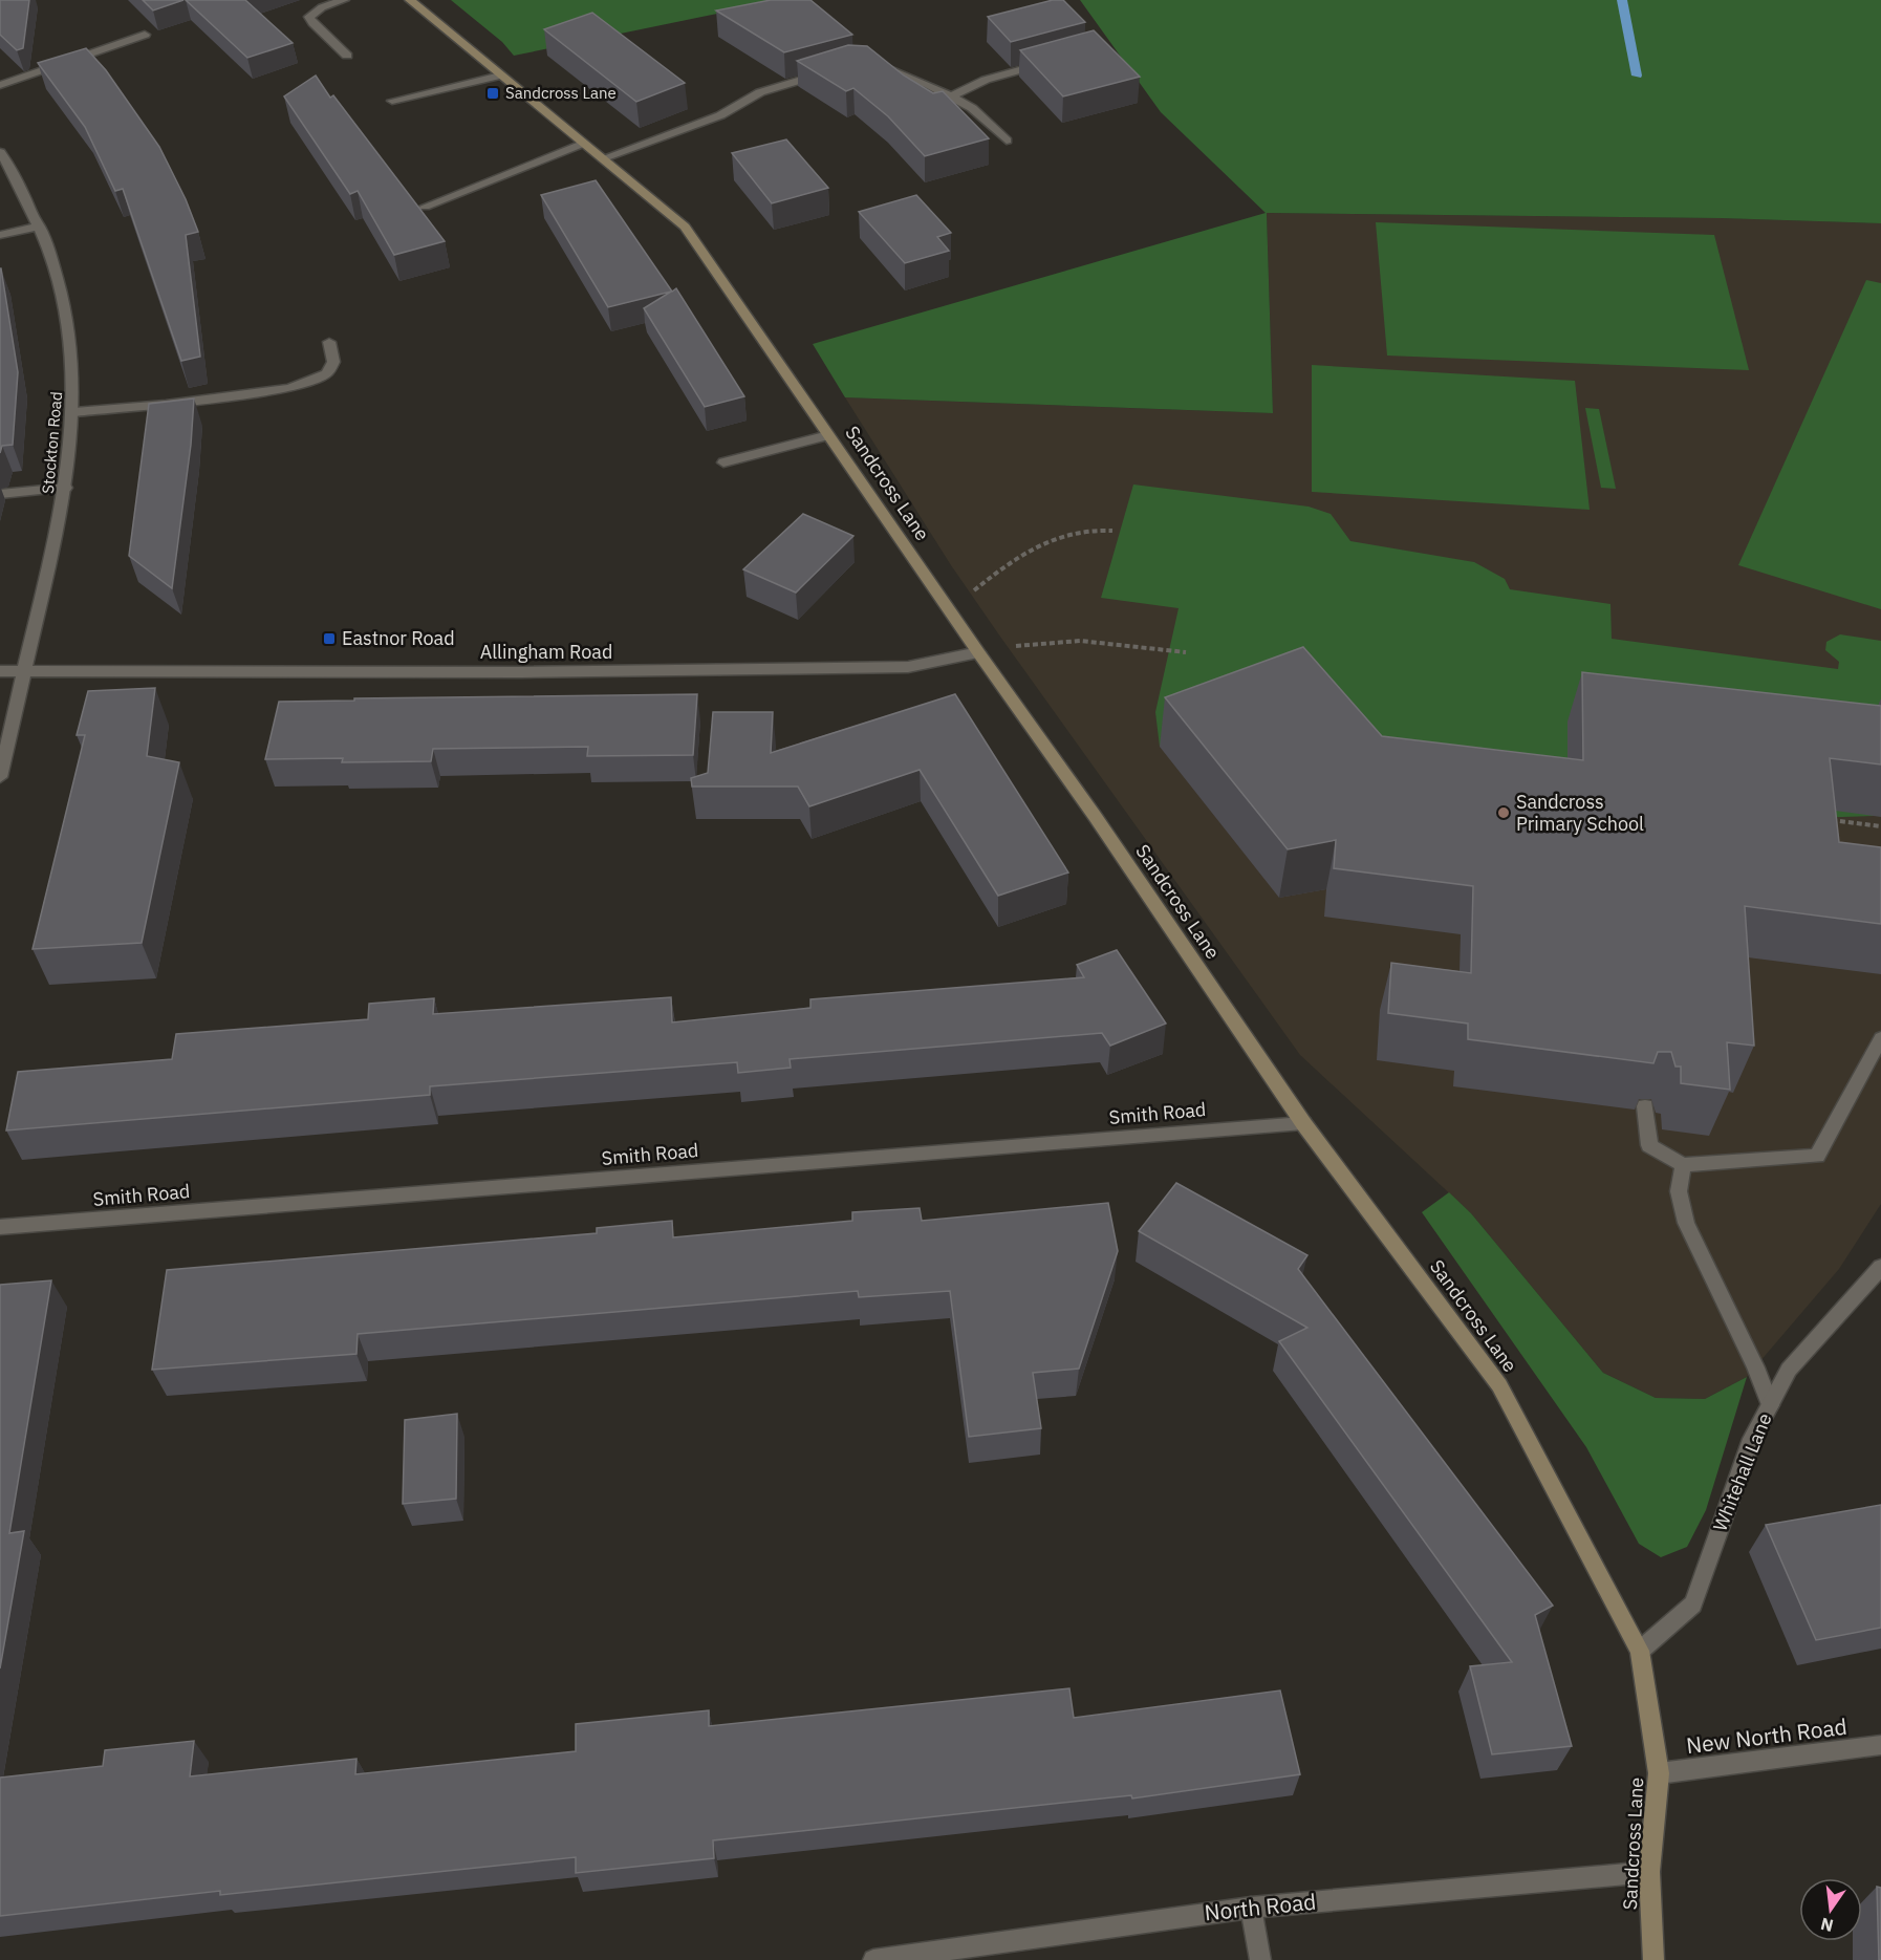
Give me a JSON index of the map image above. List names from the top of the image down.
{
  "streets": {
    "street": [
      "Stockton Road",
      "Sandcross Lane",
      "Allingham Road",
      "Smith Road",
      "Whitehall Lane",
      "New North Road",
      "North Road"
    ]
  },
  "crossings": [
    ["Stockton Road", "Allingham Road"],
    ["Sandcross Lane", "Allingham Road"],
    ["Sandcross Lane", "Smith Road"],
    ["Sandcross Lane", "Whitehall Lane"],
    ["Sandcross Lane", "New North Road"],
    ["Sandcross Lane", "North Road"]
  ],
  "places": {
    "transit": ["Sandcross Lane", "Eastnor Road"],
    "other": ["Sandcross Primary School"]
  },
  "north": "bottom"
}
